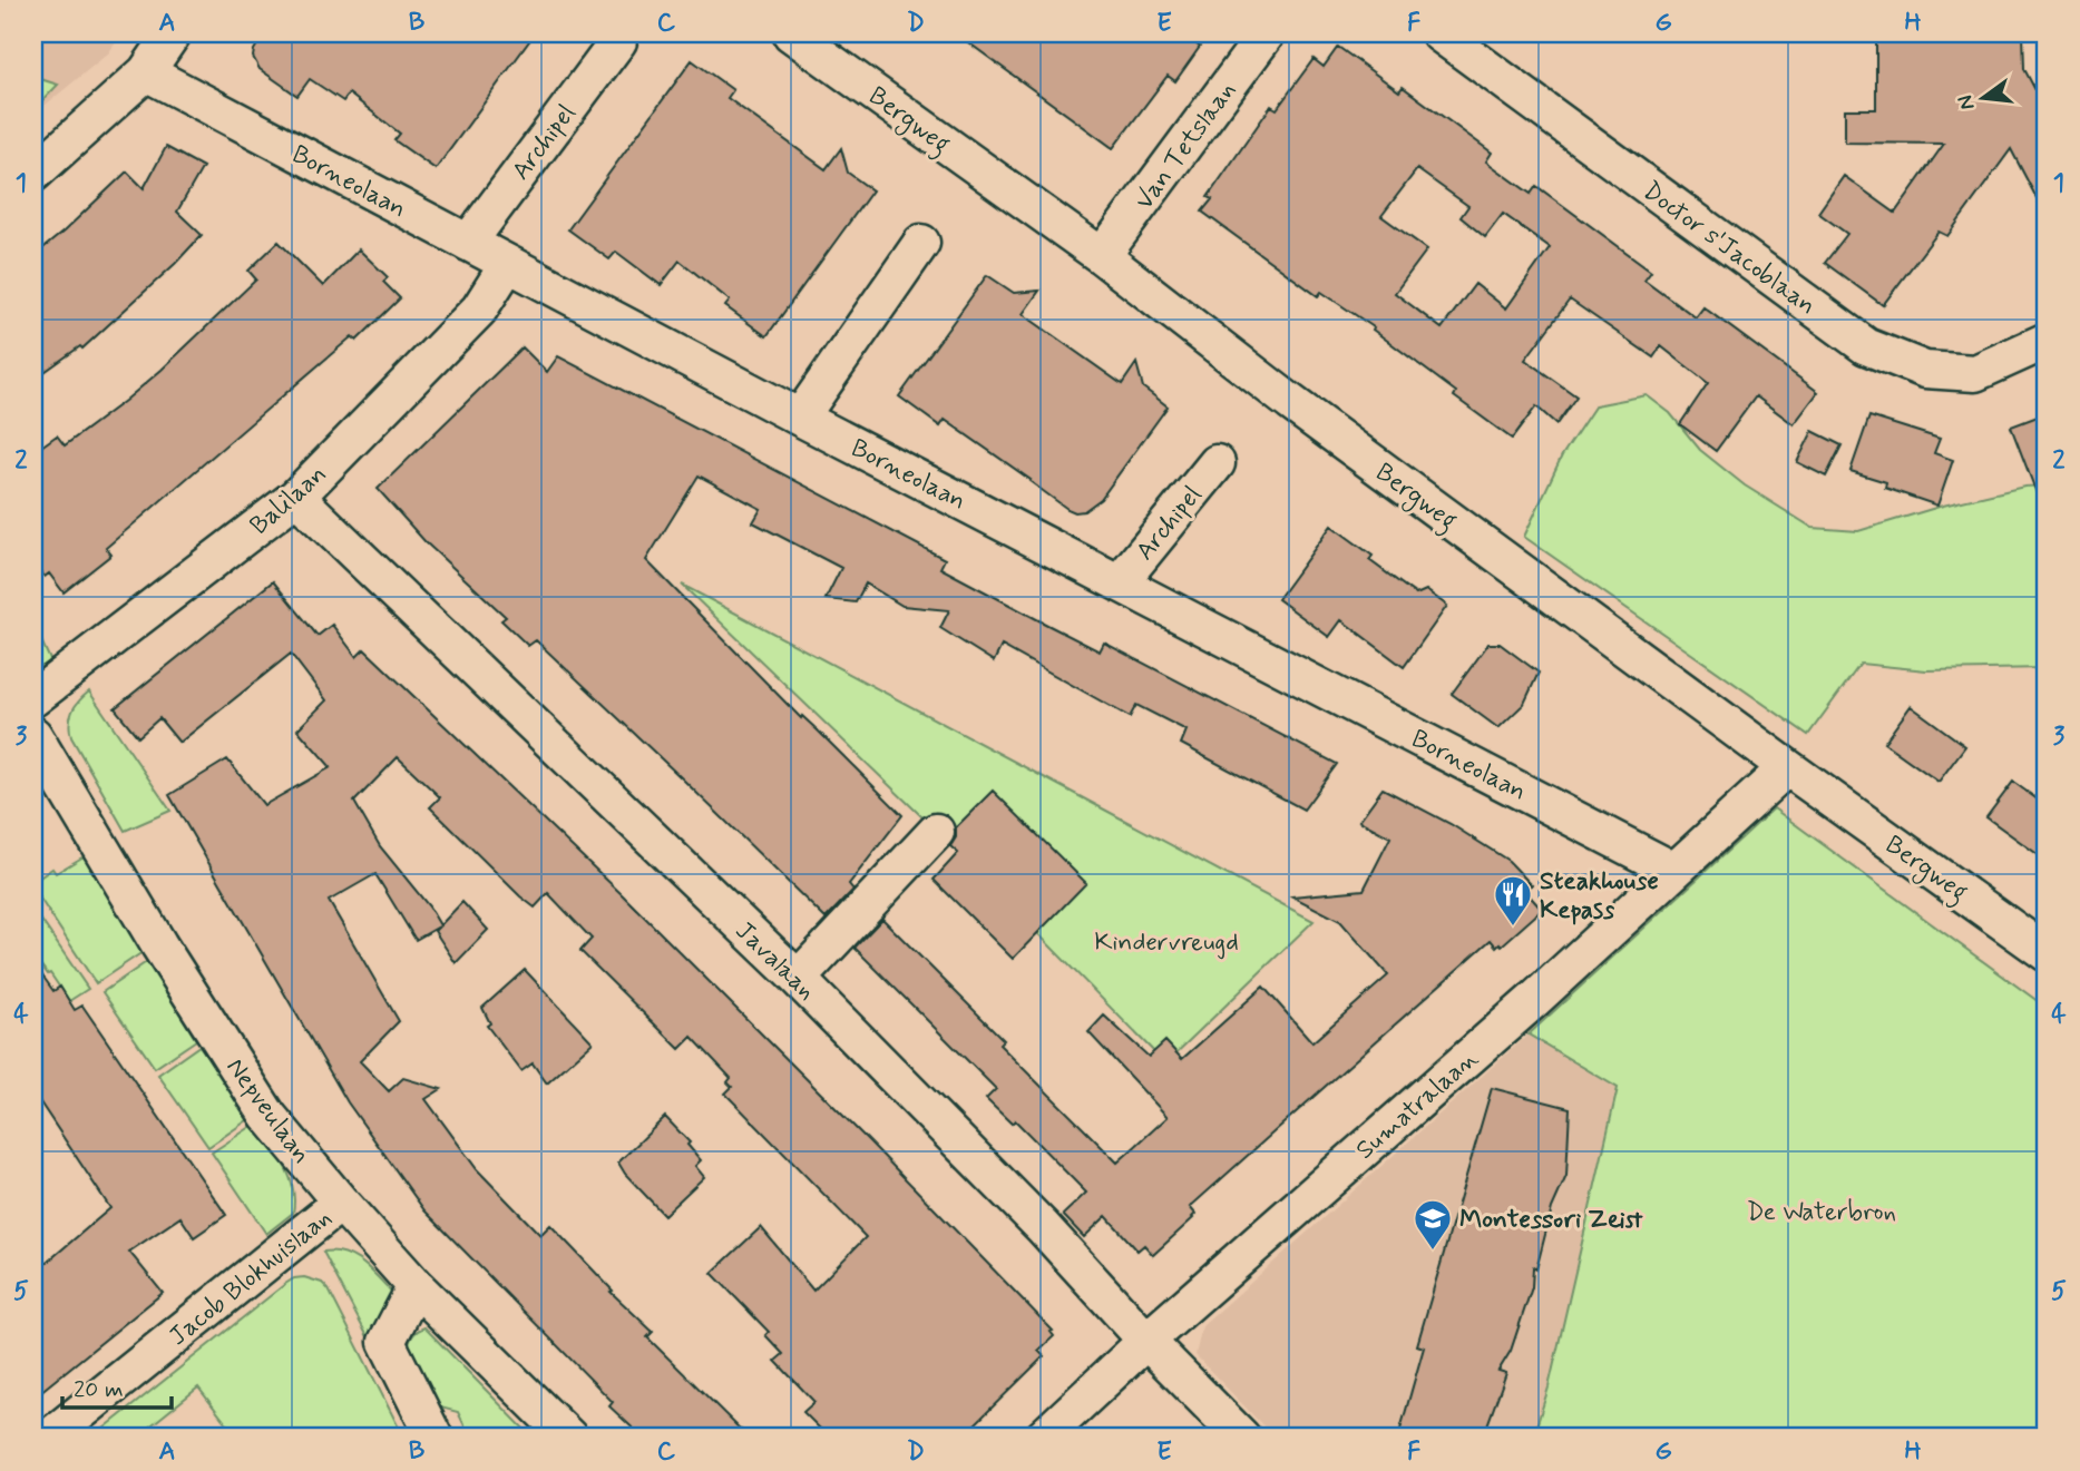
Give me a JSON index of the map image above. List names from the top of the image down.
{
  "streets": {
    "street": [
      "Bergweg",
      "Archipel",
      "Van Tetslaan",
      "Borneolaan",
      "Doctor s'Jacoblaan",
      "Balilaan",
      "Javalaan",
      "Sumatralaan",
      "Nepveulaan",
      "Jacob Blokhuislaan"
    ]
  },
  "crossings": [
    ["Bergweg", "Van Tetslaan"],
    ["Bergweg", "Sumatralaan"],
    ["Archipel", "Borneolaan"],
    ["Borneolaan", "Balilaan"],
    ["Borneolaan", "Sumatralaan"],
    ["Balilaan", "Javalaan"],
    ["Javalaan", "Sumatralaan"],
    ["Nepveulaan", "Jacob Blokhuislaan"]
  ],
  "parks": ["Kindervreugd", "De Waterbron"],
  "places": {
    "restaurant": ["Steakhouse Kepass"],
    "school or university": ["Montessori Zeist"]
  },
  "scale_bar": "20 m",
  "north": "left",
  "grid": {
    "columns": [
      "A",
      "B",
      "C",
      "D",
      "E",
      "F",
      "G",
      "H"
    ],
    "rows": [
      "1",
      "2",
      "3",
      "4",
      "5"
    ]
  }
}
